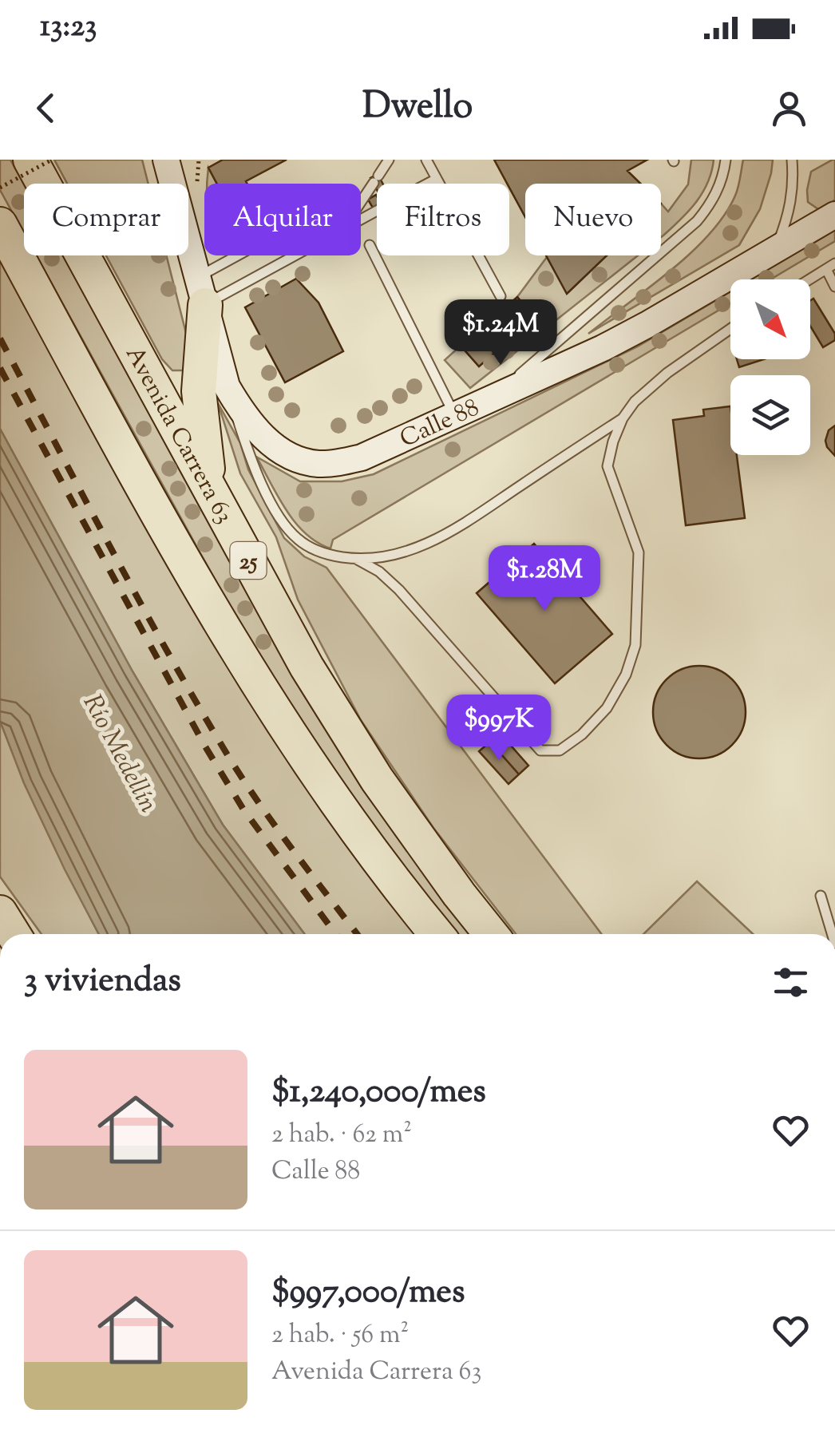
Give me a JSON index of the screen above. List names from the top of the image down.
{
  "streets": {
    "highway": ["Avenida Carrera 63", "25"],
    "street": ["Calle 88"]
  },
  "water": ["Río Medellín"],
  "north": "bottom right",
  "page": {
    "status": "13:23",
    "header": "Dwello",
    "chip": [
      "Comprar",
      "Alquilar",
      "Filtros",
      "Nuevo"
    ],
    "price": ["$1.24M", "$1.28M", "$997K"],
    "heading": "3 viviendas",
    "list": [
      {
        "name": "$1,240,000/mes",
        "note": "2 hab. · 62 m² · Calle 88"
      },
      {
        "name": "$997,000/mes",
        "note": "2 hab. · 56 m² · Avenida Carrera 63"
      }
    ]
  }
}
